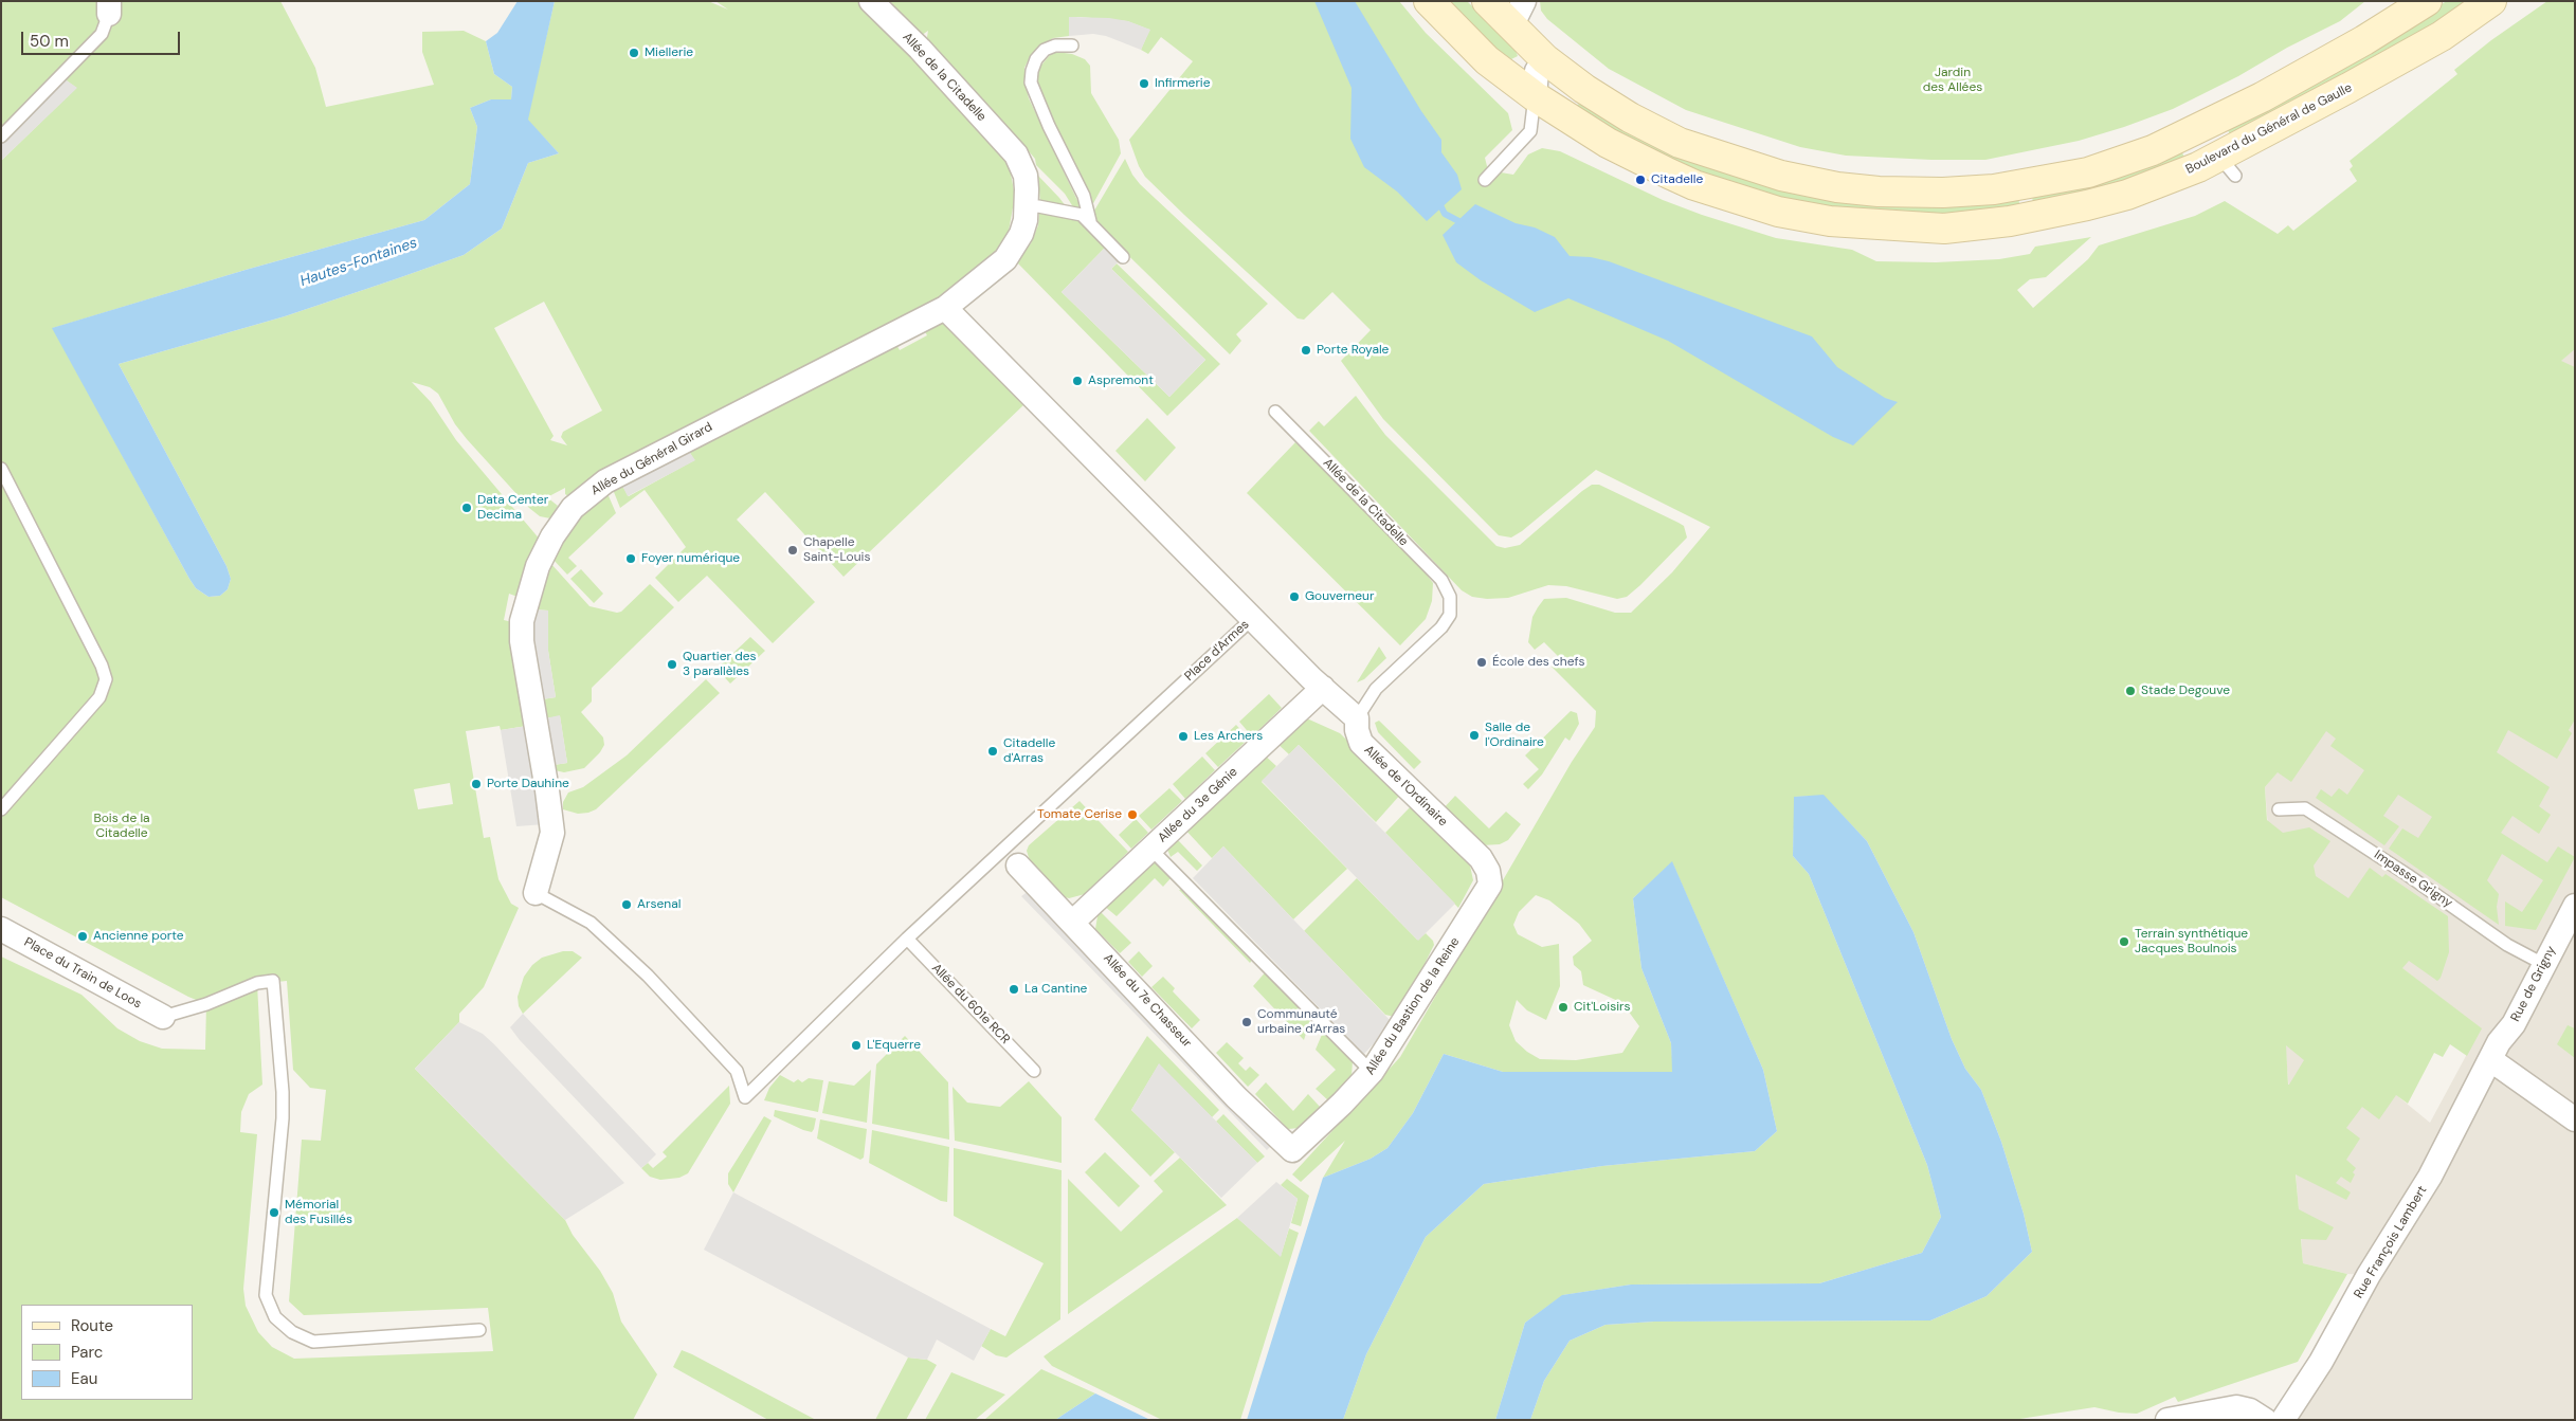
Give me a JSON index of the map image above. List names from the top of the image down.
{
  "streets": {
    "main road": ["Boulevard du Général de Gaulle"],
    "street": [
      "Allée de la Citadelle",
      "Allée du Général Girard",
      "Place d'Armes",
      "Allée de l'Ordinaire",
      "Allée du 3e Génie",
      "Place du Train de Loos",
      "Rue de Grigny",
      "Allée du 7e Chasseur",
      "Allée du Bastion de la Reine",
      "Rue François Lambert"
    ],
    "lane": ["Impasse Grigny", "Allée du 601e RCR"]
  },
  "crossings": [
    ["Allée de la Citadelle", "Allée du Général Girard"],
    ["Allée de la Citadelle", "Allée de l'Ordinaire"],
    ["Allée du Général Girard", "Place d'Armes"],
    ["Place d'Armes", "Allée du 7e Chasseur"],
    ["Place d'Armes", "Allée du 601e RCR"],
    ["Allée de l'Ordinaire", "Allée du Bastion de la Reine"],
    ["Allée du 3e Génie", "Allée du 7e Chasseur"],
    ["Impasse Grigny", "Rue de Grigny"],
    ["Rue de Grigny", "Rue François Lambert"],
    ["Allée du 7e Chasseur", "Allée du Bastion de la Reine"]
  ],
  "water": ["Hautes-Fontaines"],
  "parks": ["Jardin des Allées", "Bois de la Citadelle"],
  "places": [
    "Miellerie",
    "Infirmerie",
    "Citadelle",
    "Porte Royale",
    "Aspremont",
    "Data Center Decima",
    "Chapelle Saint-Louis",
    "Foyer numérique",
    "Gouverneur",
    "École des chefs",
    "Quartier des 3 parallèles",
    "Stade Degouve",
    "Salle de l'Ordinaire",
    "Les Archers",
    "Citadelle d'Arras",
    "Porte Dauhine",
    "Tomate Cerise",
    "Arsenal",
    "Ancienne porte",
    "Terrain synthétique Jacques Boulnois",
    "La Cantine",
    "Cit'Loisirs",
    "Communauté urbaine d'Arras",
    "L'Equerre",
    "Mémorial des Fusillés"
  ],
  "legend": ["Route", "Parc", "Eau"],
  "scale_bar": "50 m"
}
